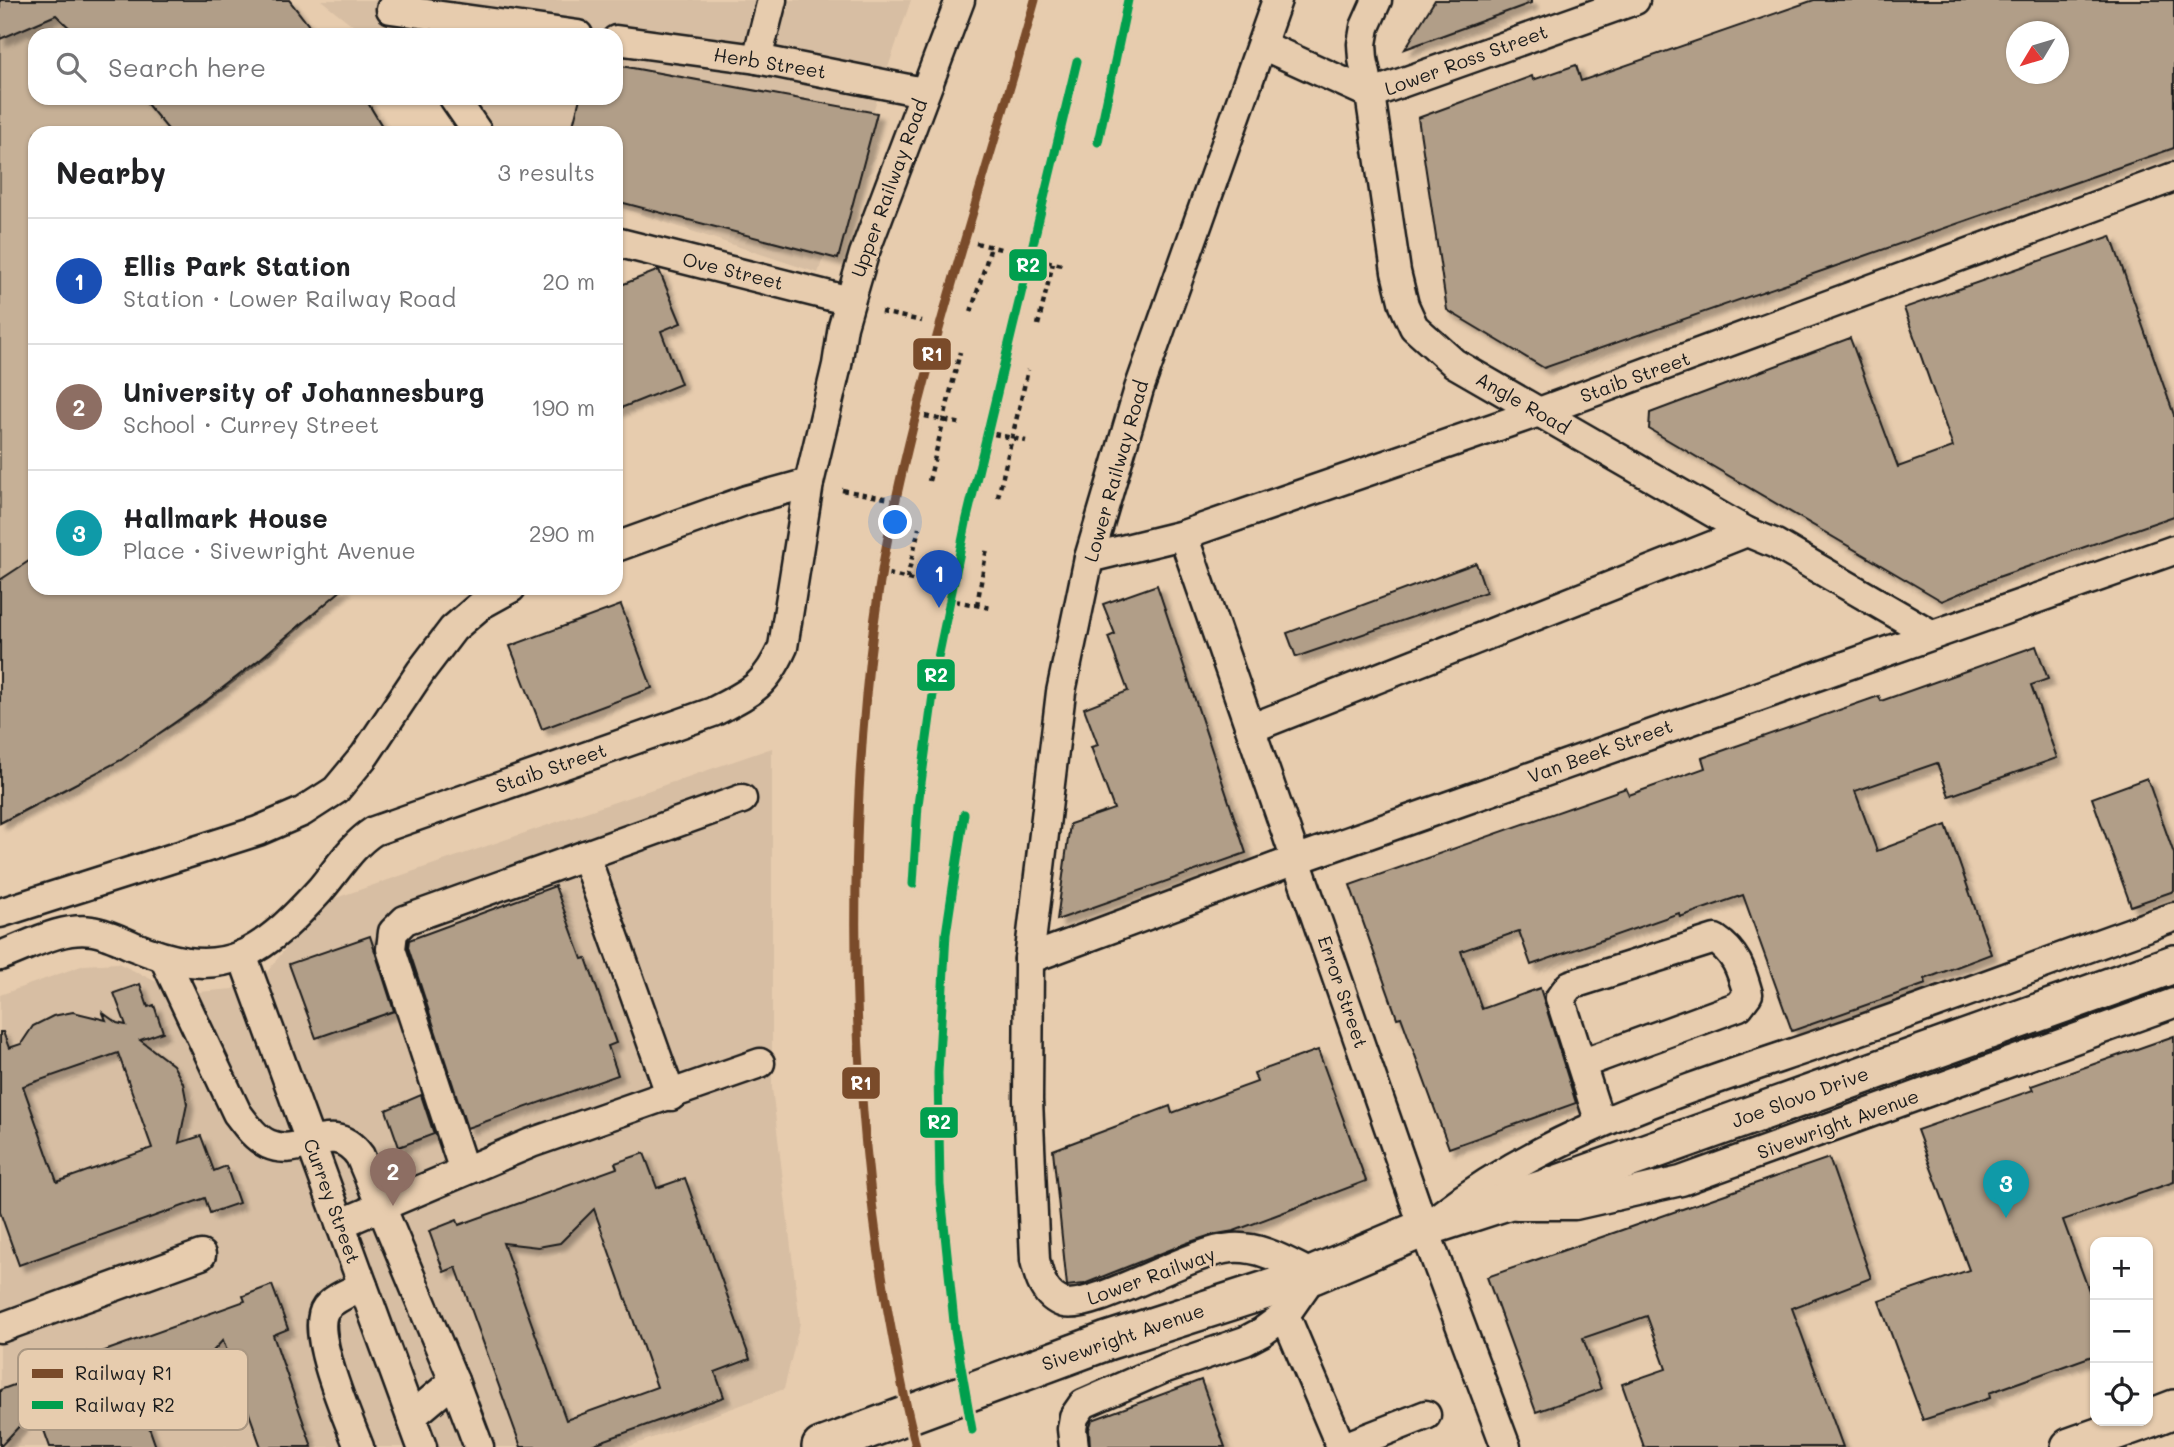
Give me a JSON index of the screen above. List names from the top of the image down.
{
  "streets": {
    "main road": ["Joe Slovo Drive", "Sivewright Avenue"],
    "street": [
      "Lower Ross Street",
      "Herb Street",
      "Upper Railway Road",
      "Ove Street",
      "Staib Street",
      "Angle Road",
      "Lower Railway Road",
      "Van Beek Street",
      "Error Street",
      "Currey Street",
      "Lower Railway"
    ]
  },
  "crossings": [
    ["Lower Ross Street", "Angle Road"],
    ["Lower Ross Street", "Lower Railway Road"],
    ["Herb Street", "Upper Railway Road"],
    ["Upper Railway Road", "Ove Street"],
    ["Upper Railway Road", "Staib Street"],
    ["Ove Street", "Staib Street"],
    ["Staib Street", "Angle Road"],
    ["Staib Street", "Lower Railway Road"],
    ["Staib Street", "Error Street"],
    ["Staib Street", "Currey Street"],
    ["Angle Road", "Van Beek Street"],
    ["Lower Railway Road", "Van Beek Street"],
    ["Lower Railway Road", "Lower Railway"],
    ["Van Beek Street", "Error Street"],
    ["Van Beek Street", "Lower Railway"],
    ["Error Street", "Joe Slovo Drive"],
    ["Error Street", "Sivewright Avenue"],
    ["Joe Slovo Drive", "Sivewright Avenue"],
    ["Sivewright Avenue", "Lower Railway"]
  ],
  "lines": ["rail line R1", "rail line R2"],
  "legend": ["Railway R1", "Railway R2"],
  "north": "bottom left",
  "page": {
    "search": "Search here",
    "heading": ["Nearby", "3 results"],
    "list": [
      {
        "mark": "1",
        "name": "Ellis Park Station",
        "note": "Station · Lower Railway Road",
        "value": "20 m"
      },
      {
        "mark": "2",
        "name": "University of Johannesburg",
        "note": "School · Currey Street",
        "value": "190 m"
      },
      {
        "mark": "3",
        "name": "Hallmark House",
        "note": "Place · Sivewright Avenue",
        "value": "290 m"
      }
    ],
    "pins": ["1", "2", "3"],
    "map_buttons": ["+", "−"]
  }
}
